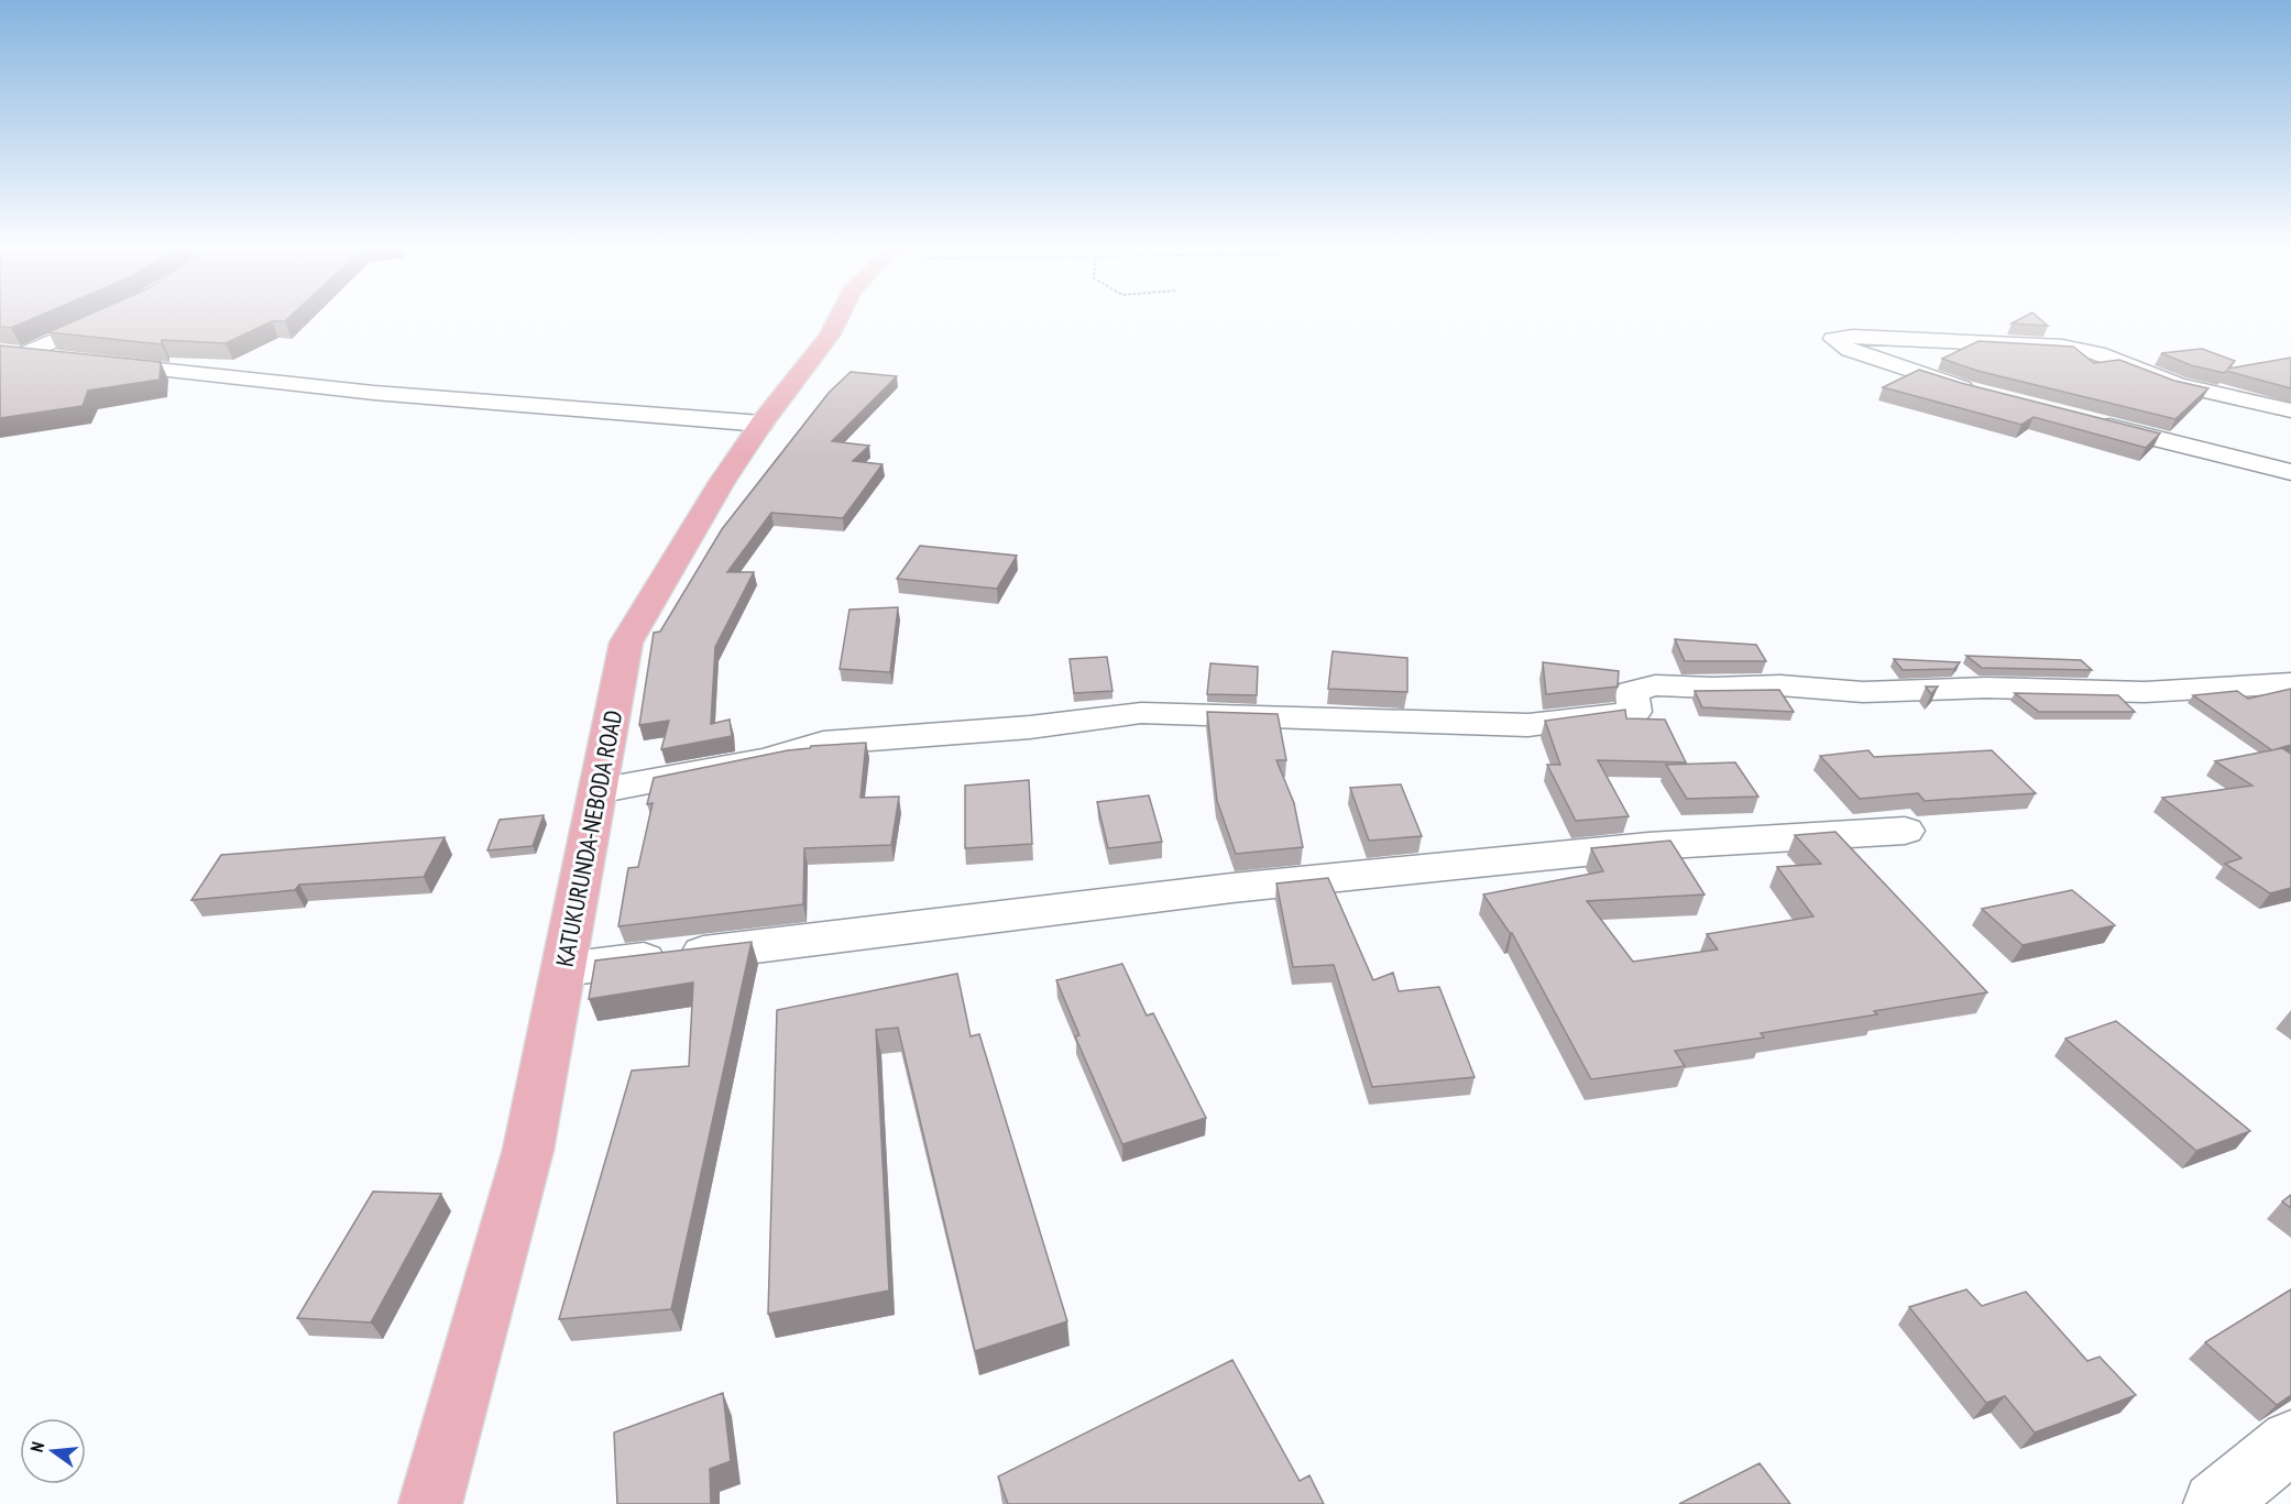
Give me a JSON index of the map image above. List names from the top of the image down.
{
  "streets": {
    "main road": ["KATUKURUNDA-NEBODA ROAD"]
  },
  "north": "left"
}
